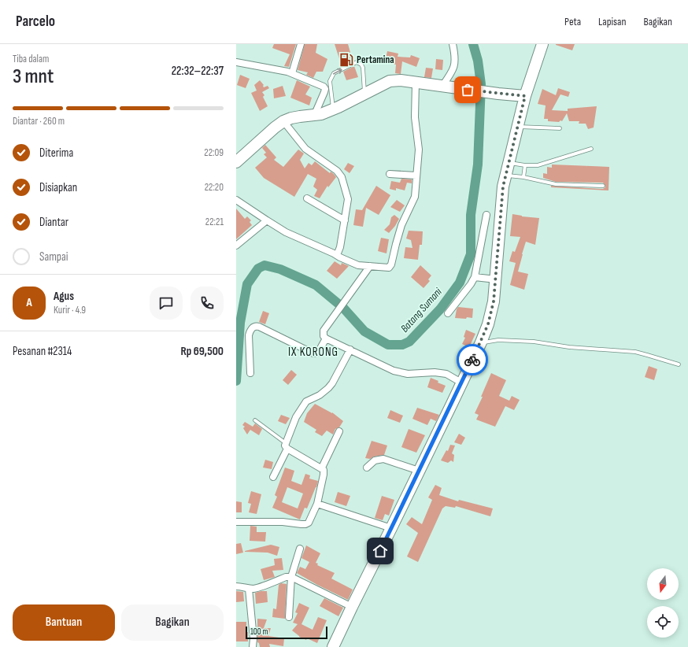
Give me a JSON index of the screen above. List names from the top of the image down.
{
  "districts": ["IX KORONG"],
  "water": ["Batang Sumani"],
  "places": {
    "fuel station": ["Pertamina"]
  },
  "scale_bar": "100 m",
  "north": "bottom",
  "page": {
    "header": "Parcelo",
    "nav": ["Peta", "Lapisan", "Bagikan"],
    "heading": ["3 mnt", "Tiba dalam", "22:32–22:37"],
    "panel": [
      "Agus",
      "Kurir · 4.9",
      "Pesanan #2314",
      "Rp 69,500"
    ],
    "bar": "Diantar · 260 m",
    "list": [
      ["Diterima", "22:09"],
      ["Disiapkan", "22:20"],
      ["Diantar", "22:21"],
      "Sampai"
    ],
    "round": "A",
    "buttons": ["Bantuan", "Bagikan"],
    "scale": "100 m"
  }
}
